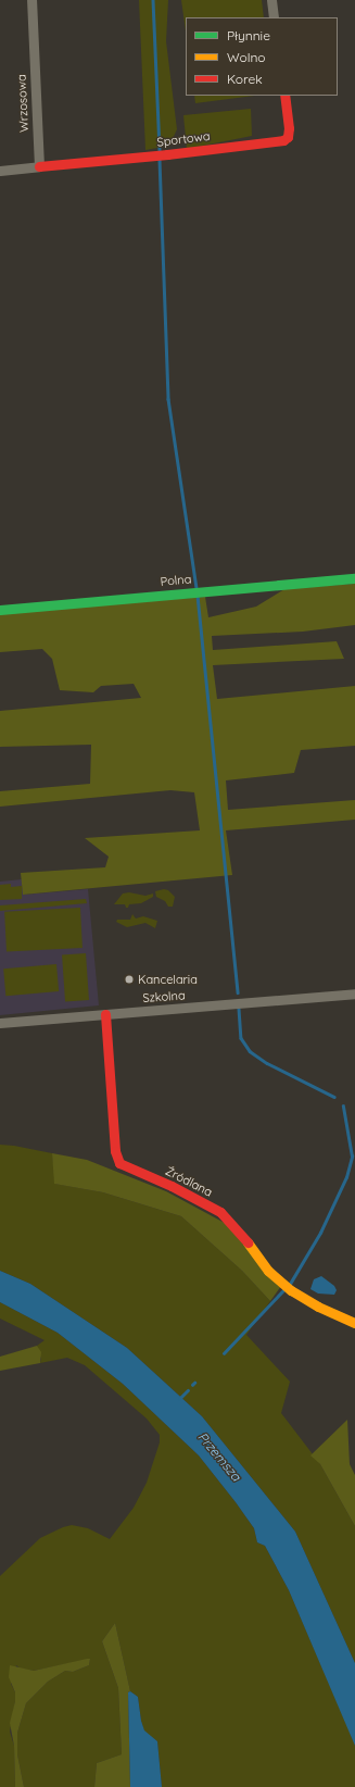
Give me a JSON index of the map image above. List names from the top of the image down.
{
  "streets": {
    "street": [
      "Wrzosowa",
      "Sportowa",
      "Polna",
      "Szkolna",
      "Źródlana"
    ]
  },
  "crossings": [
    ["Wrzosowa", "Sportowa"],
    ["Szkolna", "Źródlana"]
  ],
  "water": ["Przemsza"],
  "places": ["Kancelaria"],
  "legend": ["Płynnie", "Wolno", "Korek"]
}
